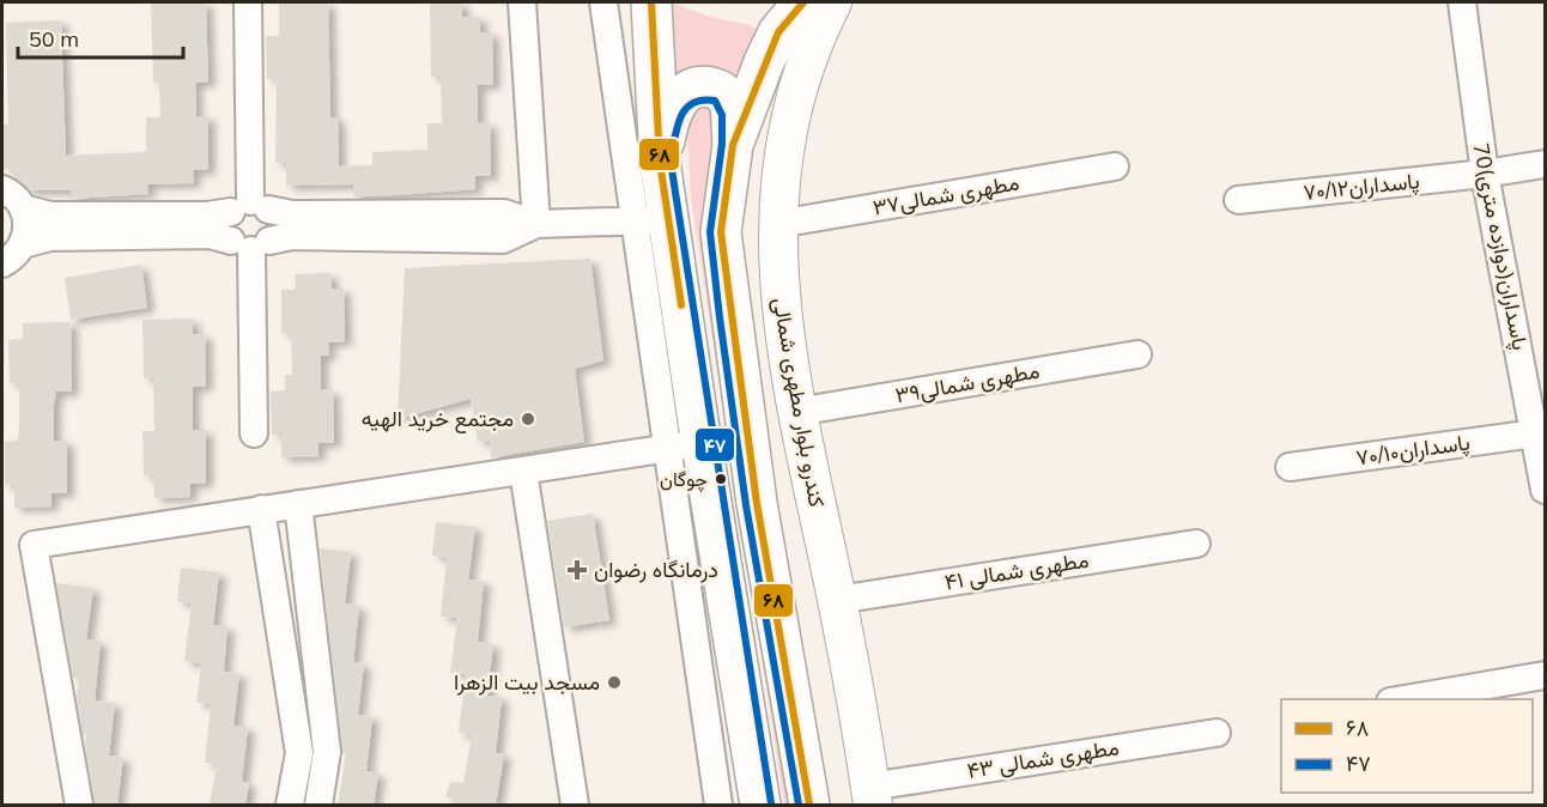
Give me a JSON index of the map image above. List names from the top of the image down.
{
  "streets": {
    "main road": ["کندرو بلوار مطهری شمالی"],
    "street": [
      "پاسداران۷۰/۱۲",
      "مطهرى شمالى۳۷",
      "70پاسداران(دوازده متری)",
      "مطهرى شمالى۳۹",
      "پاسداران۷۰/۱۰",
      "۴۱ مطهرى شمالى",
      "مطهرى شمالى ۴۳"
    ]
  },
  "crossings": [
    ["پاسداران۷۰/۱۲", "70پاسداران(دوازده متری)"],
    ["مطهرى شمالى۳۷", "کندرو بلوار مطهری شمالی"],
    ["70پاسداران(دوازده متری)", "پاسداران۷۰/۱۰"],
    ["مطهرى شمالى۳۹", "کندرو بلوار مطهری شمالی"],
    ["کندرو بلوار مطهری شمالی", "۴۱ مطهرى شمالى"],
    ["کندرو بلوار مطهری شمالی", "مطهرى شمالى ۴۳"]
  ],
  "places": {
    "other": ["مجتمع خرید الهیه", "چوگان", "مسجد بیت الزهرا"],
    "health": ["درمانگاه رضوان"]
  },
  "lines": ["transit line ۶۸", "transit line ۴۷"],
  "legend": ["۶۸", "۴۷"],
  "scale_bar": "50 m"
}
